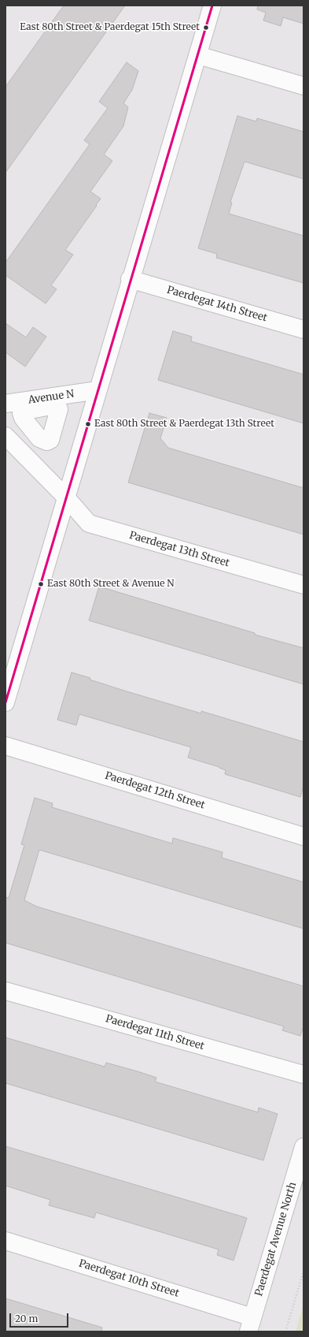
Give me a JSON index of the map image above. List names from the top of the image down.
{
  "streets": {
    "street": [
      "Paerdegat 14th Street",
      "Avenue N",
      "Paerdegat 13th Street",
      "Paerdegat 12th Street",
      "Paerdegat 11th Street",
      "Paerdegat Avenue North",
      "Paerdegat 10th Street"
    ]
  },
  "crossings": [
    ["Paerdegat Avenue North", "Paerdegat 10th Street"]
  ],
  "places": ["East 80th Street & Paerdegat 15th Street", "East 80th Street & Paerdegat 13th Street", "East 80th Street & Avenue N"],
  "scale_bar": "20 m"
}
